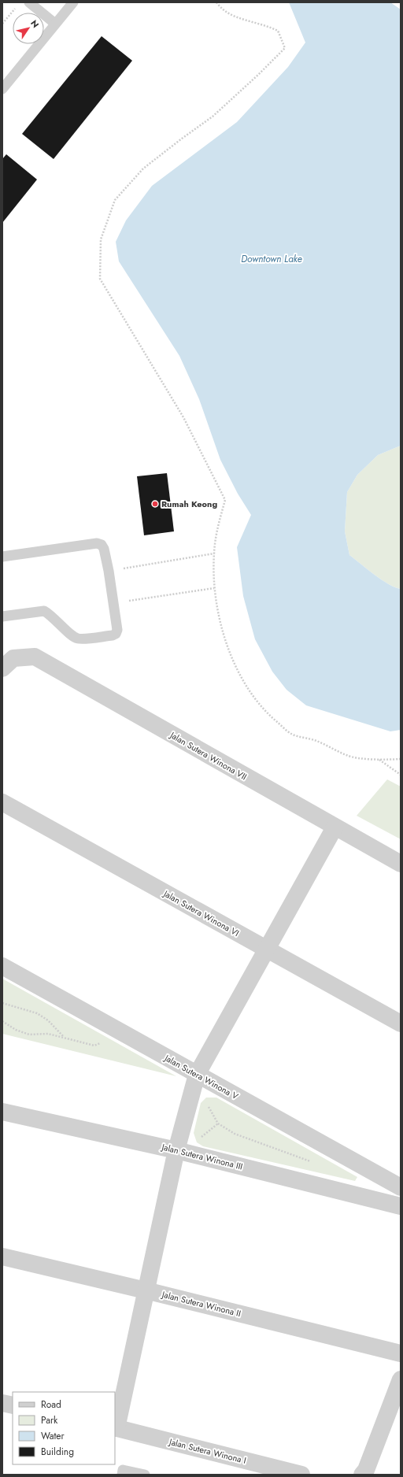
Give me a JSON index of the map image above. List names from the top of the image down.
{
  "streets": {
    "street": [
      "Jalan Sutera Winona VII",
      "Jalan Sutera Winona VI",
      "Jalan Sutera Winona V",
      "Jalan Sutera Winona III",
      "Jalan Sutera Winona II",
      "Jalan Sutera Winona I"
    ]
  },
  "water": ["Downtown Lake"],
  "places": ["Rumah Keong"],
  "legend": [
    "Road",
    "Park",
    "Water",
    "Building"
  ],
  "north": "top right"
}
